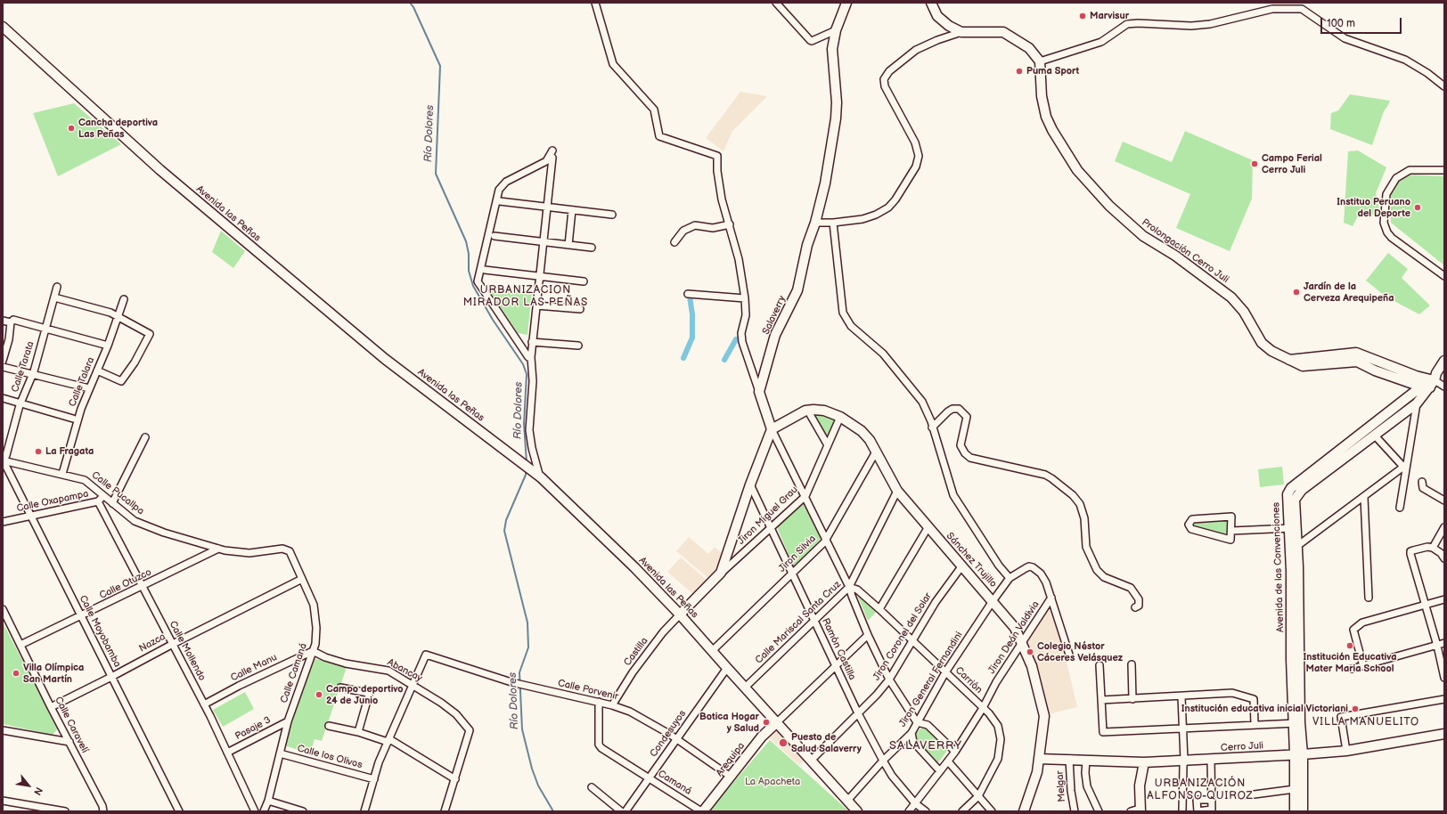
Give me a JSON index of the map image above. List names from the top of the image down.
{
  "streets": {
    "street": [
      "Avenida las Peñas",
      "Prolongación Cerro Juli",
      "Salaverry",
      "Calle Tarata",
      "Calle Talara",
      "Calle Pucallpa",
      "Calle Oxapampa",
      "Jiron Miguel Grau",
      "Jiron Silvia",
      "Sánchez Trujillo",
      "Avenida de las Convenciones",
      "Calle Otuzco",
      "Calle Mariscal Santa Cruz",
      "Calle Moyobamba",
      "Jiron Coronel del Solar",
      "Jiron Deán Valdivia",
      "Nazca",
      "Ramón Castilla",
      "Calle Mollendo",
      "Castilla",
      "Calle Manu",
      "Abancay",
      "Calle Camaná",
      "Jiron General Fernandini",
      "Carrión",
      "Calle Porvenir",
      "Calle Caravelí",
      "Pasaje 3",
      "Condesuyos",
      "Cerro Juli",
      "Calle los Olivos",
      "Arequipa",
      "Camaná",
      "Melgar"
    ]
  },
  "crossings": [
    ["Avenida las Peñas", "Jiron Silvia"],
    ["Avenida las Peñas", "Calle Mariscal Santa Cruz"],
    ["Avenida las Peñas", "Jiron Coronel del Solar"],
    ["Avenida las Peñas", "Castilla"],
    ["Avenida las Peñas", "Jiron General Fernandini"],
    ["Avenida las Peñas", "Condesuyos"],
    ["Avenida las Peñas", "Arequipa"],
    ["Prolongación Cerro Juli", "Avenida de las Convenciones"],
    ["Calle Tarata", "Calle Pucallpa"],
    ["Calle Tarata", "Calle Moyobamba"],
    ["Calle Talara", "Calle Pucallpa"],
    ["Calle Pucallpa", "Calle Oxapampa"],
    ["Calle Pucallpa", "Calle Otuzco"],
    ["Calle Pucallpa", "Calle Moyobamba"],
    ["Calle Pucallpa", "Calle Camaná"],
    ["Calle Oxapampa", "Calle Moyobamba"],
    ["Calle Oxapampa", "Calle Mollendo"],
    ["Jiron Miguel Grau", "Sánchez Trujillo"],
    ["Jiron Miguel Grau", "Ramón Castilla"],
    ["Jiron Silvia", "Sánchez Trujillo"],
    ["Jiron Silvia", "Ramón Castilla"],
    ["Sánchez Trujillo", "Calle Mariscal Santa Cruz"],
    ["Sánchez Trujillo", "Jiron Coronel del Solar"],
    ["Sánchez Trujillo", "Jiron Deán Valdivia"],
    ["Sánchez Trujillo", "Jiron General Fernandini"],
    ["Sánchez Trujillo", "Cerro Juli"],
    ["Avenida de las Convenciones", "Cerro Juli"],
    ["Calle Otuzco", "Calle Moyobamba"],
    ["Calle Otuzco", "Calle Mollendo"],
    ["Calle Otuzco", "Calle Camaná"],
    ["Calle Otuzco", "Calle Caravelí"],
    ["Calle Mariscal Santa Cruz", "Ramón Castilla"],
    ["Calle Mariscal Santa Cruz", "Carrión"],
    ["Calle Moyobamba", "Nazca"],
    ["Jiron Coronel del Solar", "Ramón Castilla"],
    ["Jiron Coronel del Solar", "Carrión"],
    ["Jiron Deán Valdivia", "Ramón Castilla"],
    ["Jiron Deán Valdivia", "Carrión"],
    ["Nazca", "Calle Mollendo"],
    ["Nazca", "Calle Camaná"],
    ["Nazca", "Calle Caravelí"],
    ["Ramón Castilla", "Jiron General Fernandini"],
    ["Calle Mollendo", "Calle Manu"],
    ["Calle Mollendo", "Pasaje 3"],
    ["Castilla", "Calle Porvenir"],
    ["Calle Manu", "Abancay"],
    ["Calle Manu", "Calle Camaná"],
    ["Abancay", "Calle Camaná"],
    ["Abancay", "Calle Porvenir"],
    ["Calle Camaná", "Pasaje 3"],
    ["Calle Camaná", "Calle los Olivos"],
    ["Jiron General Fernandini", "Carrión"],
    ["Calle Porvenir", "Condesuyos"],
    ["Calle Porvenir", "Arequipa"],
    ["Calle Porvenir", "Camaná"],
    ["Condesuyos", "Camaná"],
    ["Cerro Juli", "Melgar"],
    ["Arequipa", "Camaná"]
  ],
  "districts": [
    "URBANIZACION MIRADOR LAS PEÑAS",
    "VILLA MANUELITO",
    "SALAVERRY",
    "URBANIZACIÓN ALFONSO QUIROZ"
  ],
  "water": ["Río Dolores"],
  "parks": ["La Apacheta"],
  "places": [
    "Marvisur",
    "Puma Sport",
    "Cancha deportiva Las Peñas",
    "Campo Ferial Cerro Juli",
    "Instituo Peruano del Deporte",
    "Jardín de la Cerveza Arequipeña",
    "La Fragata",
    "Institución Educativa Mater Maria School",
    "Colegio Néstor Cáceres Velásquez",
    "Villa Olímpica San Martín",
    "Campo deportivo 24 de Junio",
    "Institución educativa inicial Victoriani",
    "Botica Hogar y Salud",
    "Puesto de Salud Salaverry"
  ],
  "scale_bar": "100 m",
  "north": "bottom right"
}
